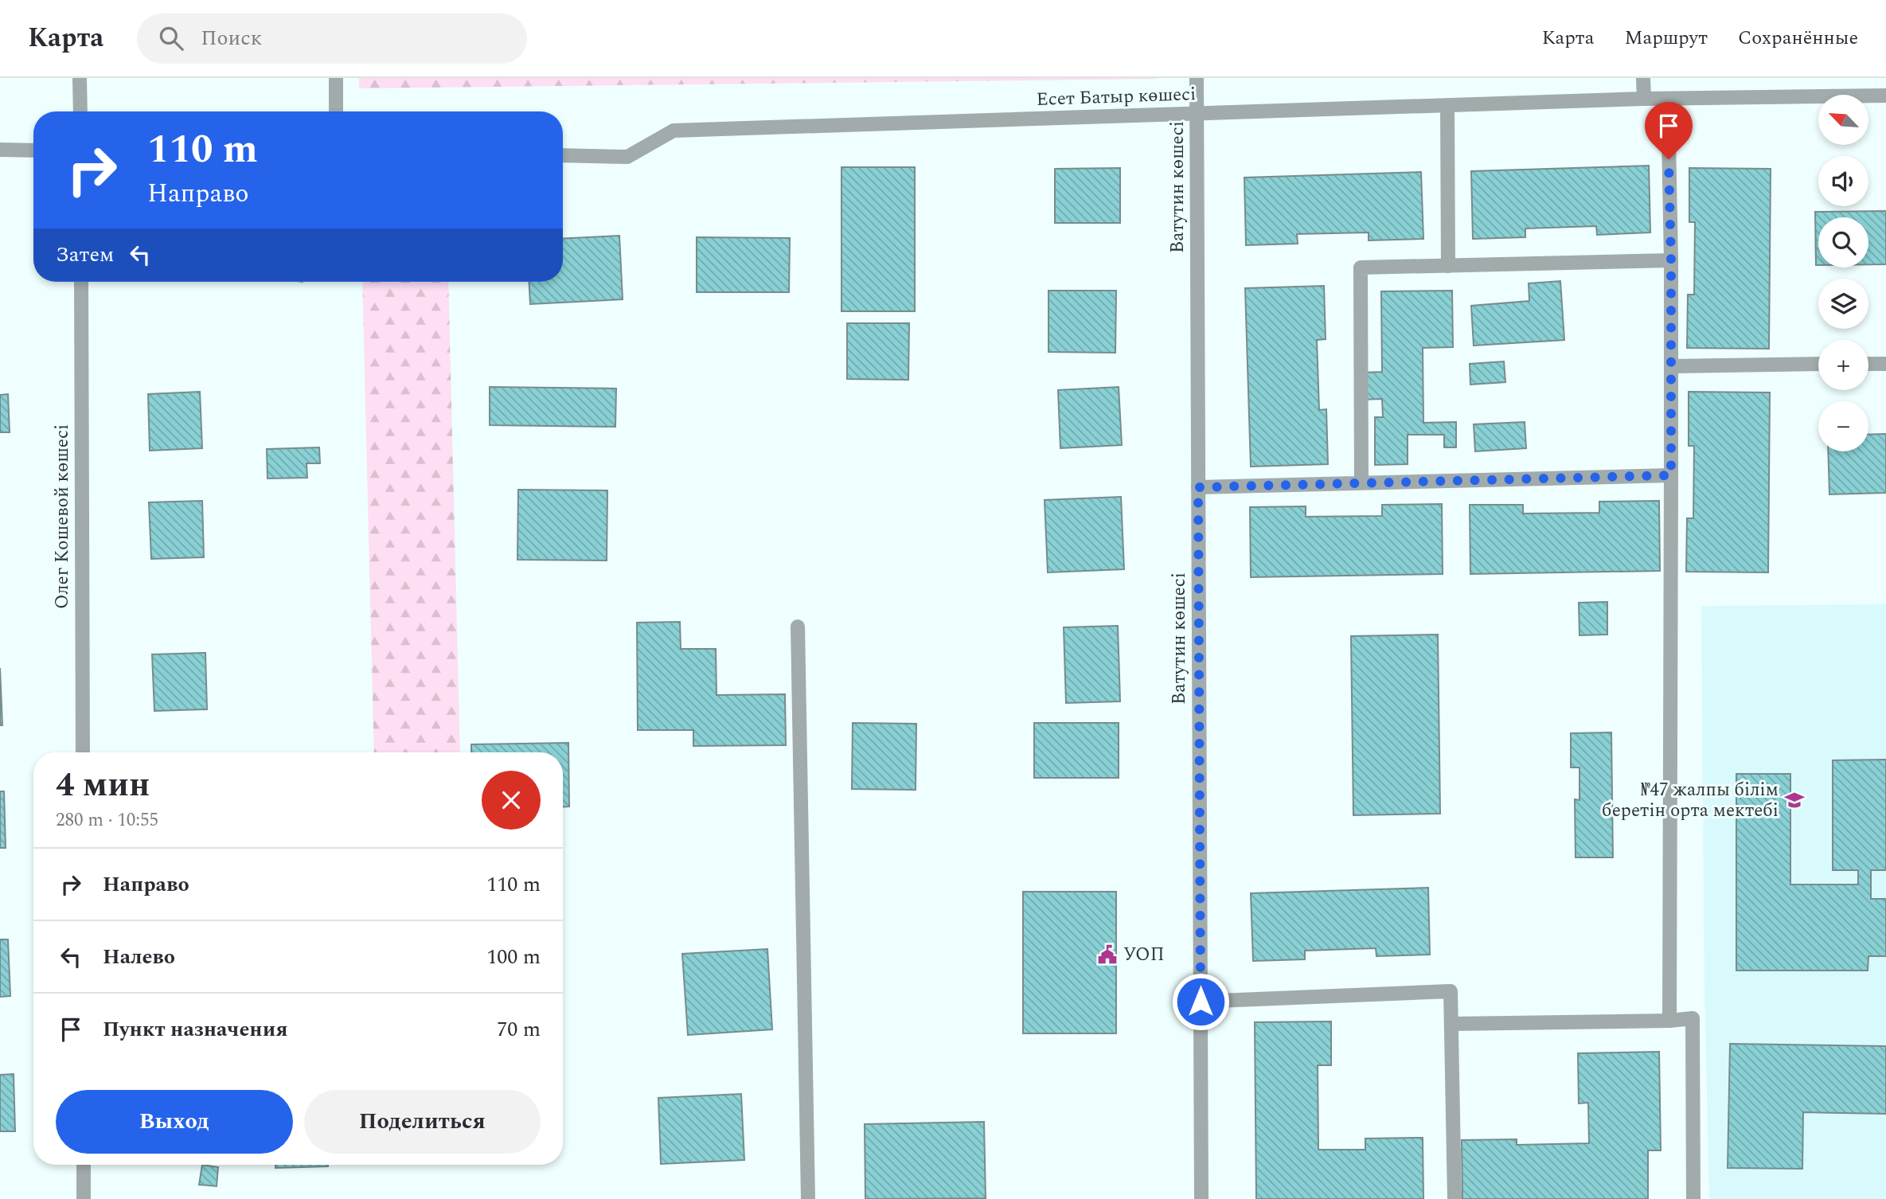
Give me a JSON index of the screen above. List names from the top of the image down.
{
  "streets": {
    "street": ["Есет Батыр көшесі", "Ватутин көшесі", "Олег Кошевой көшесі"]
  },
  "crossings": [
    ["Есет Батыр көшесі", "Ватутин көшесі"]
  ],
  "places": {
    "school or university": ["№47 жалпы білім беретін орта мектебі"],
    "public building": ["УОП"]
  },
  "north": "top left",
  "page": {
    "header": "Карта",
    "search": "Поиск",
    "nav": ["Карта", "Маршрут", "Сохранённые"],
    "map_buttons": ["+", "−"],
    "turn": ["110 m", "Направо"],
    "then": "Затем",
    "heading": ["4 мин", "280 m · 10:55"],
    "list": [
      {
        "name": "Направо",
        "value": "110 m"
      },
      {
        "name": "Налево",
        "value": "100 m"
      },
      {
        "name": "Пункт назначения",
        "value": "70 m"
      }
    ],
    "buttons": ["Выход", "Поделиться"]
  }
}
